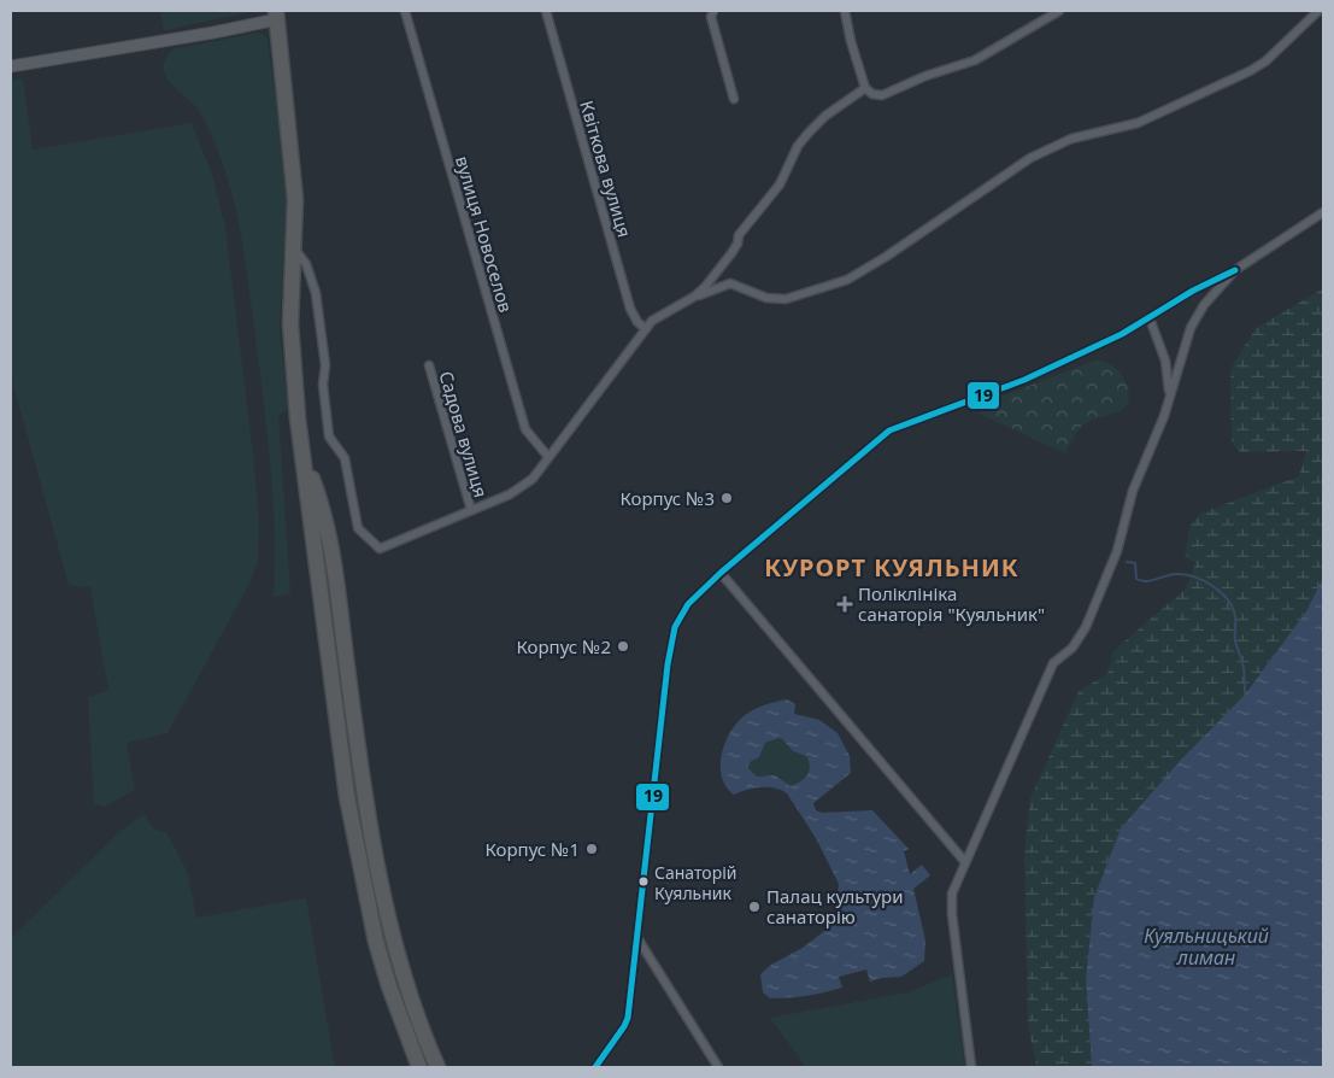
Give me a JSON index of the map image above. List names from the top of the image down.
{
  "streets": {
    "street": ["Квіткова вулиця", "вулиця Новоселов", "Садова вулиця"]
  },
  "districts": ["КУРОРТ КУЯЛЬНИК"],
  "water": ["Куяльницький лиман"],
  "places": {
    "other": [
      "Корпус №3",
      "Корпус №2",
      "Корпус №1",
      "Санаторій Куяльник",
      "Палац культури санаторію"
    ],
    "health": ["Поліклініка санаторія \"Куяльник\""]
  },
  "lines": ["transit line 19"]
}
